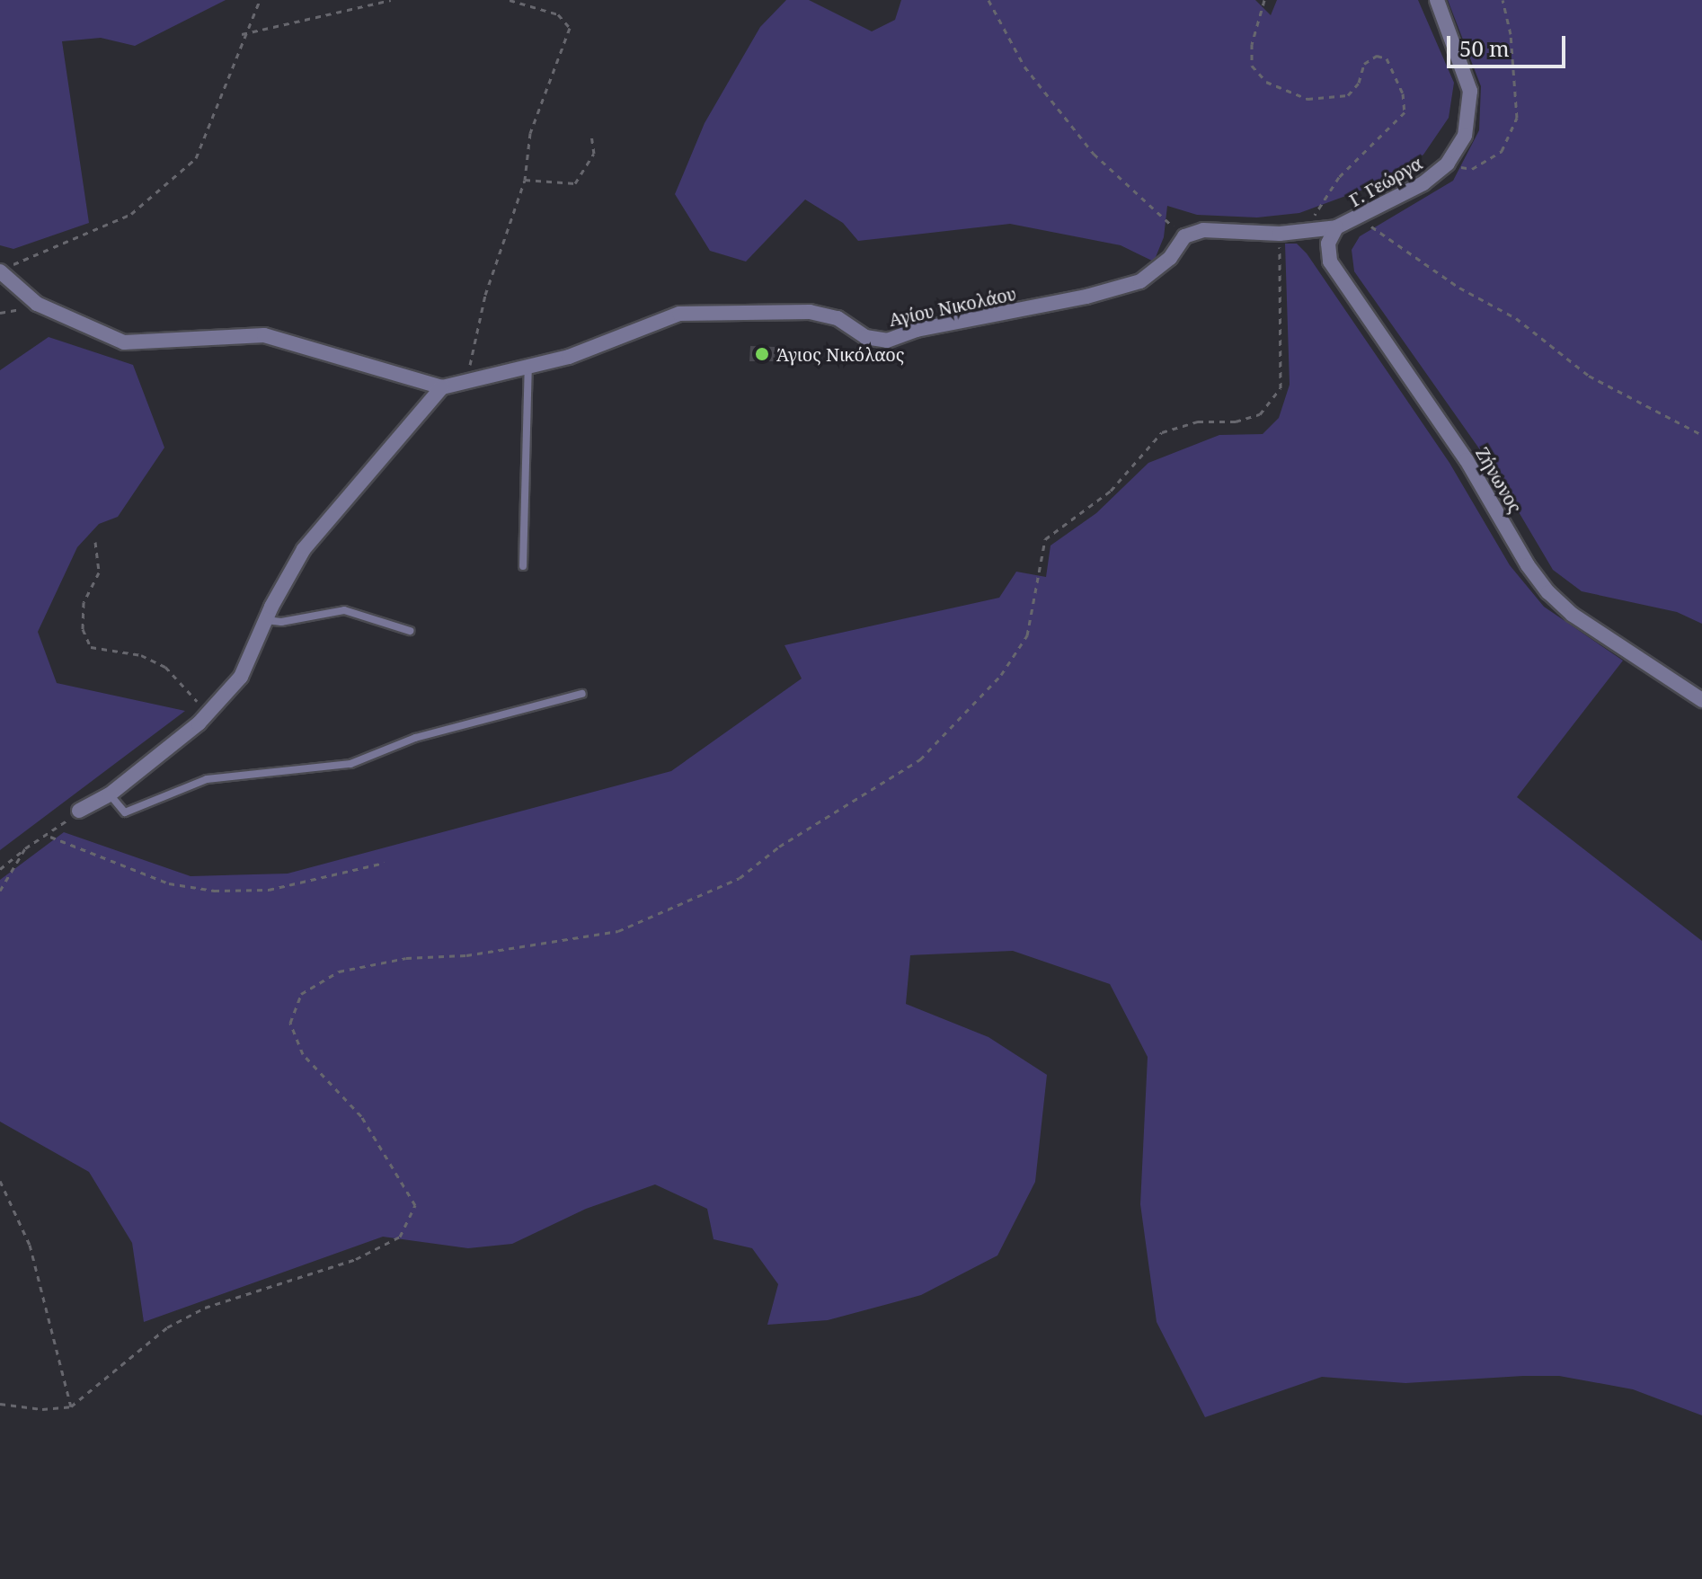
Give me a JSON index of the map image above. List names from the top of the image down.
{
  "streets": {
    "street": ["Γ. Γεώργα", "Αγίου Νικολάου", "Ζήνωνος"]
  },
  "crossings": [
    ["Γ. Γεώργα", "Ζήνωνος"]
  ],
  "places": ["Άγιος Νικόλαος"],
  "scale_bar": "50 m"
}
